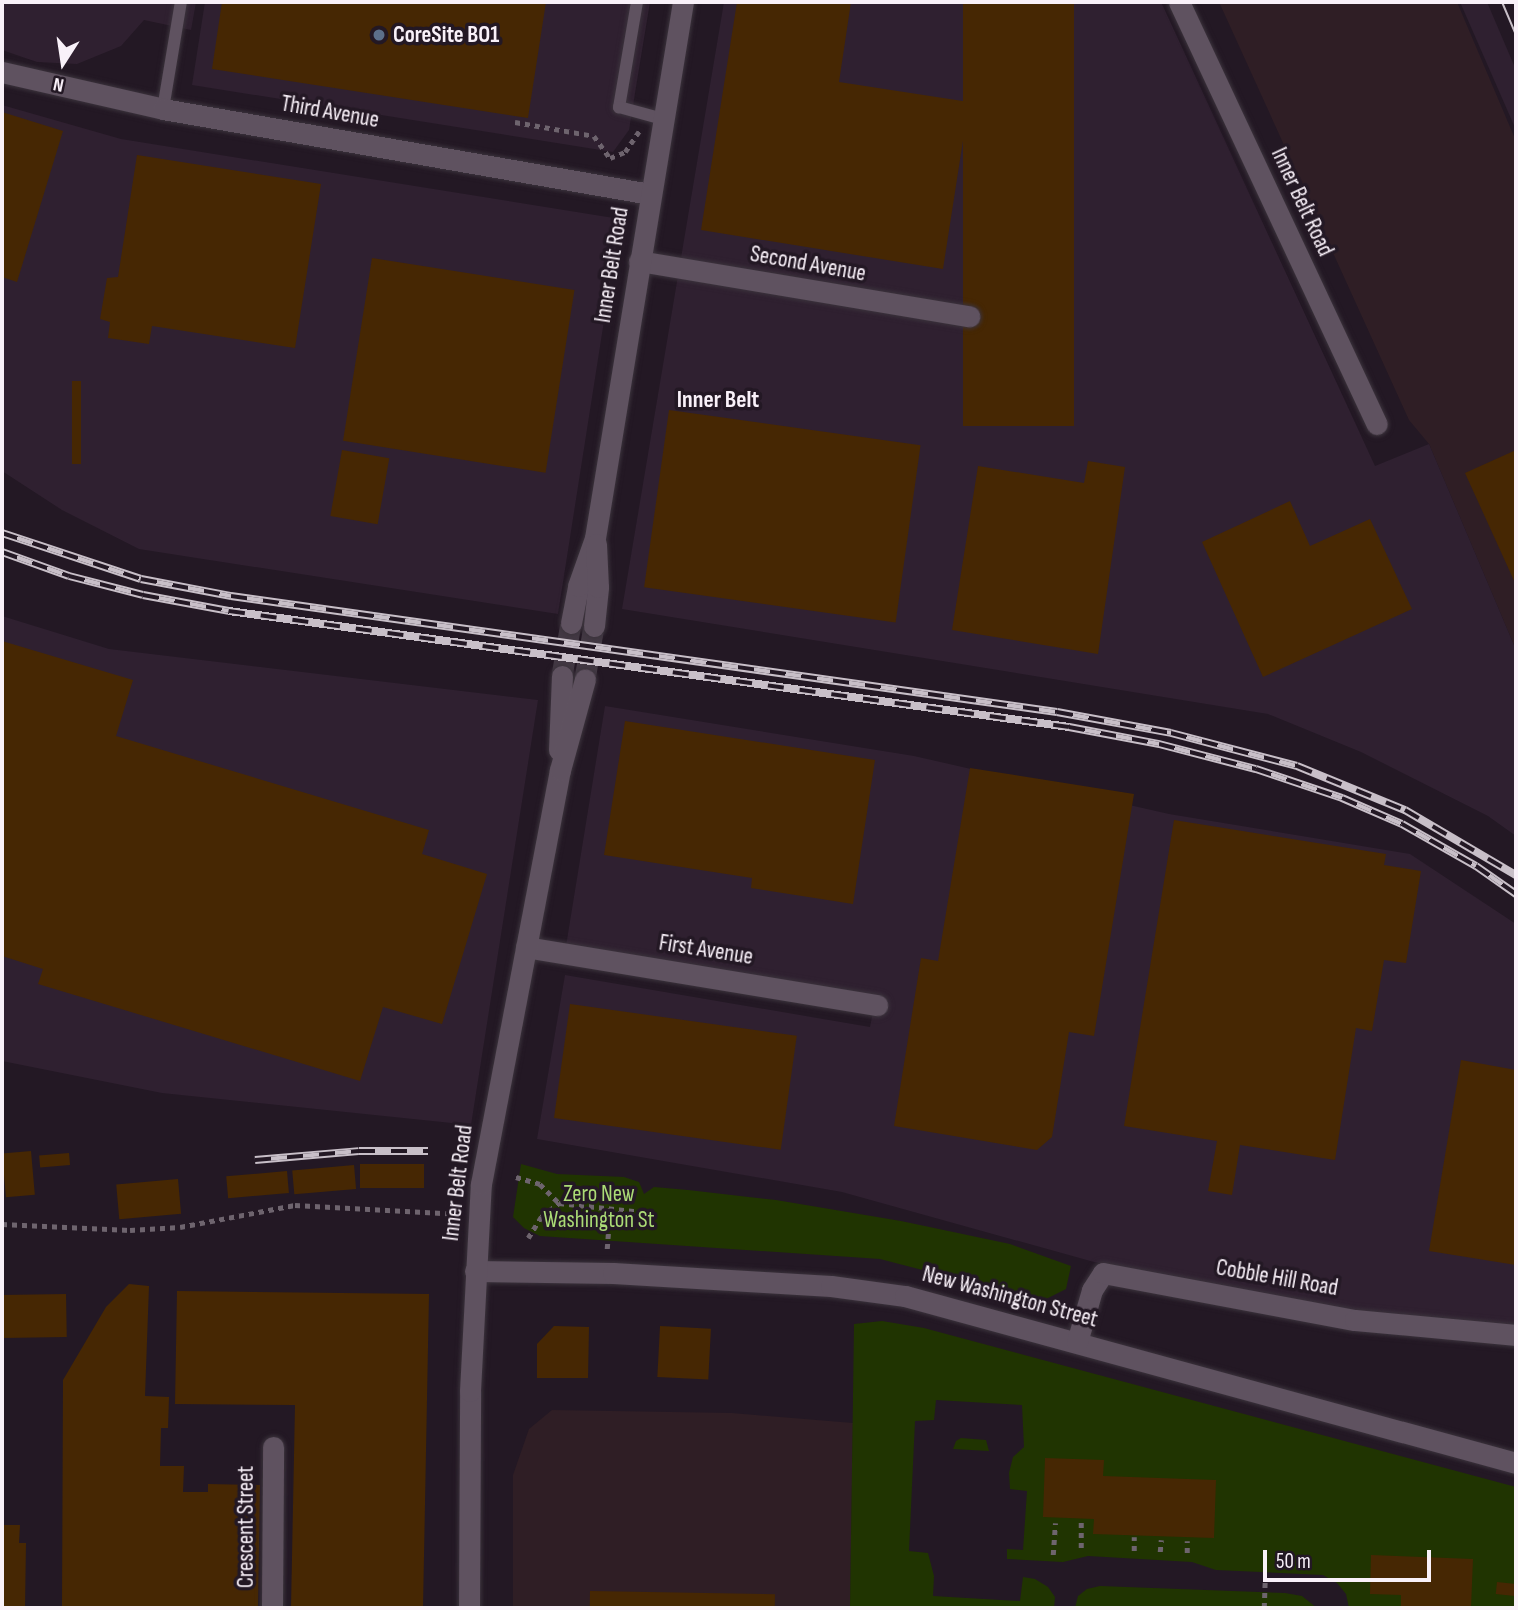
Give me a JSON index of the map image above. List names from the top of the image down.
{
  "streets": {
    "street": [
      "Third Avenue",
      "Inner Belt Road",
      "Second Avenue",
      "First Avenue",
      "Cobble Hill Road",
      "New Washington Street",
      "Crescent Street"
    ]
  },
  "crossings": [
    ["Third Avenue", "Inner Belt Road"],
    ["Inner Belt Road", "Second Avenue"],
    ["Inner Belt Road", "First Avenue"],
    ["Inner Belt Road", "New Washington Street"],
    ["Cobble Hill Road", "New Washington Street"]
  ],
  "districts": ["Inner Belt"],
  "parks": ["Zero New Washington St"],
  "places": ["CoreSite BO1"],
  "scale_bar": "50 m",
  "north": "bottom"
}
